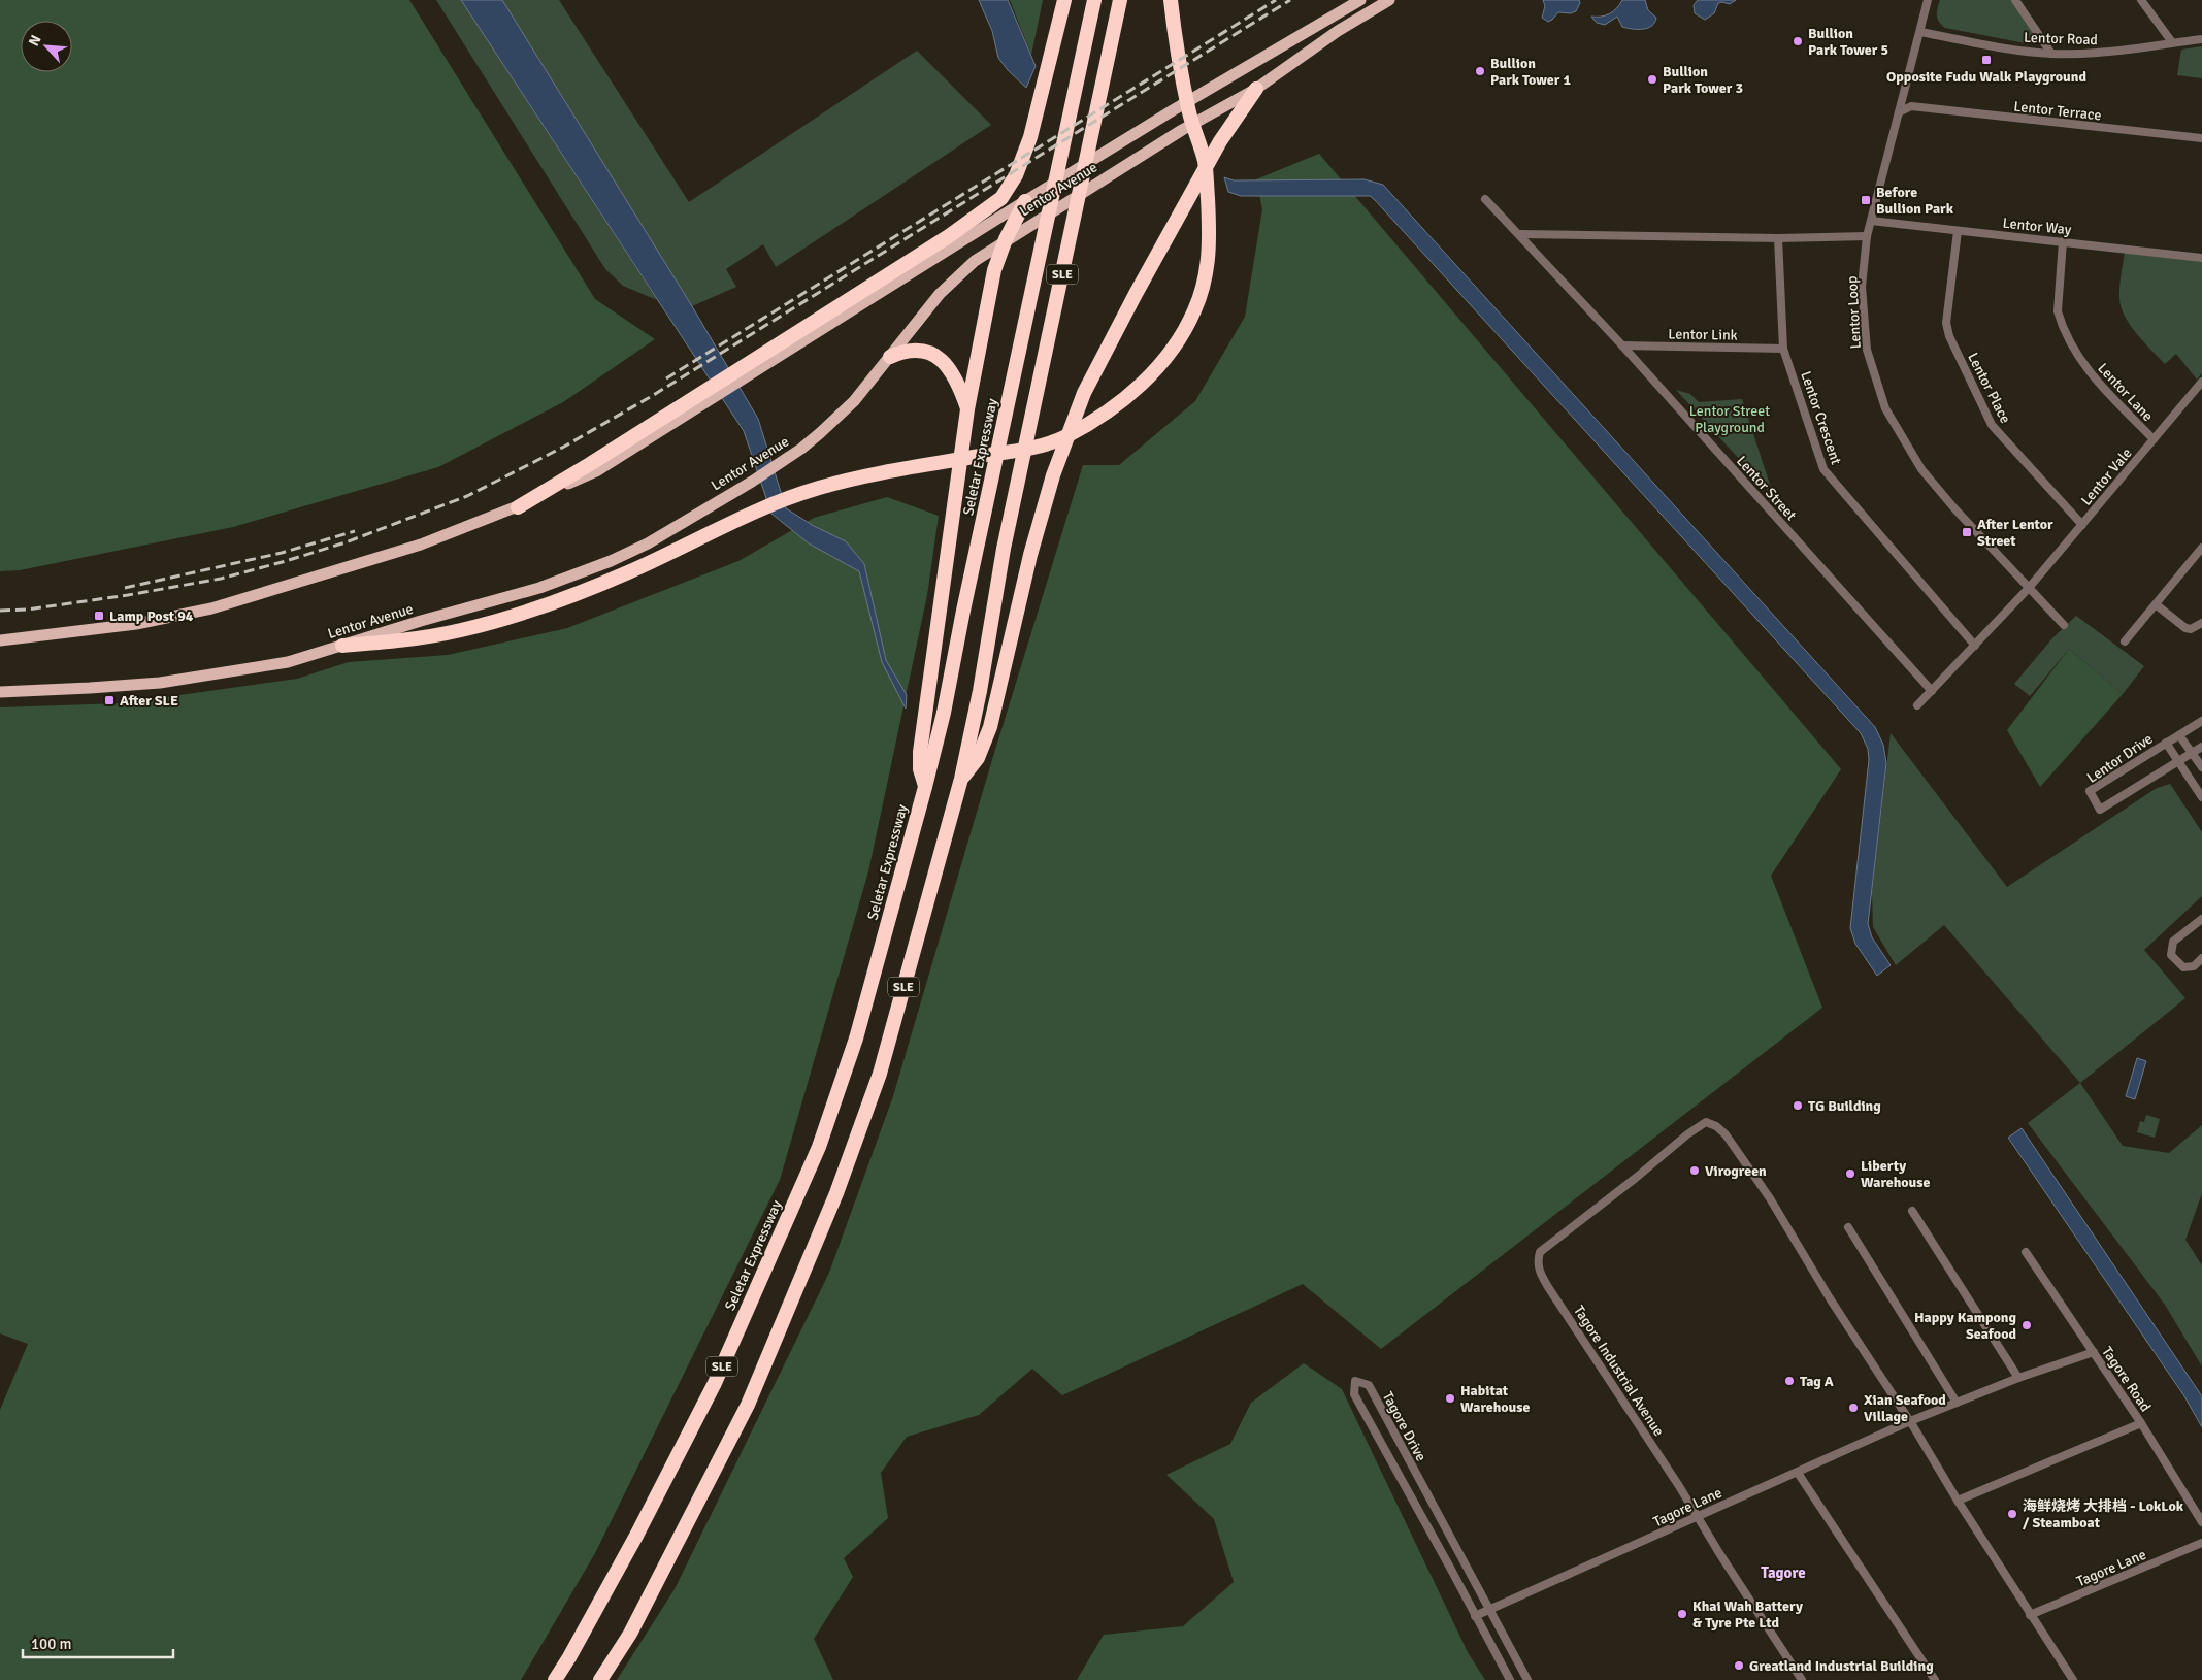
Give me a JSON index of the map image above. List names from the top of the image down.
{
  "streets": {
    "highway": ["SLE", "Seletar Expressway"],
    "main road": ["Lentor Avenue"],
    "street": [
      "Lentor Road",
      "Lentor Terrace",
      "Lentor Way",
      "Lentor Loop",
      "Lentor Link",
      "Lentor Place",
      "Lentor Lane",
      "Lentor Crescent",
      "Lentor Vale",
      "Lentor Street",
      "Lentor Drive",
      "Tagore Industrial Avenue",
      "Tagore Road",
      "Tagore Drive",
      "Tagore Lane"
    ]
  },
  "crossings": [
    ["Lentor Road", "Lentor Loop"],
    ["Lentor Way", "Lentor Loop"],
    ["Lentor Way", "Lentor Place"],
    ["Lentor Way", "Lentor Lane"],
    ["Lentor Loop", "Lentor Vale"],
    ["Lentor Link", "Lentor Crescent"],
    ["Lentor Link", "Lentor Street"],
    ["Lentor Place", "Lentor Vale"],
    ["Lentor Lane", "Lentor Vale"],
    ["Tagore Industrial Avenue", "Tagore Lane"],
    ["Tagore Road", "Tagore Lane"],
    ["Tagore Drive", "Tagore Lane"]
  ],
  "districts": ["Tagore"],
  "parks": ["Lentor Street Playground"],
  "places": {
    "other": [
      "Bullion Park Tower 5",
      "Bullion Park Tower 1",
      "Bullion Park Tower 3",
      "TG Building",
      "Virogreen",
      "Liberty Warehouse",
      "Happy Kampong Seafood",
      "Tag A",
      "Habitat Warehouse",
      "Xian Seafood Village",
      "海鲜烧烤 大排档 - LokLok / Steamboat",
      "Khai Wah Battery & Tyre Pte Ltd",
      "Greatland Industrial Building"
    ],
    "transit": [
      "Opposite Fudu Walk Playground",
      "Before Bullion Park",
      "After Lentor Street",
      "Lamp Post 94",
      "After SLE"
    ]
  },
  "scale_bar": "100 m",
  "north": "top left"
}
